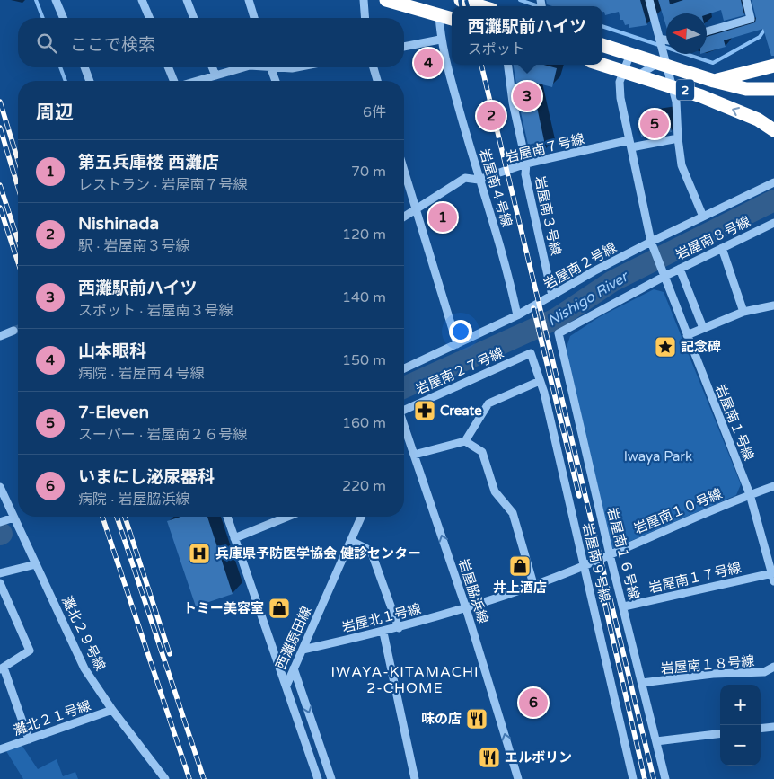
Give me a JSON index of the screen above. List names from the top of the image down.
{
  "streets": {
    "highway": ["2"],
    "street": [
      "岩屋南７号線",
      "岩屋南４号線",
      "岩屋南３号線",
      "岩屋南８号線",
      "岩屋南２号線",
      "岩屋南２７号線",
      "岩屋南１号線",
      "岩屋南１０号線",
      "岩屋南１６号線",
      "岩屋南９号線",
      "岩屋南１７号線",
      "岩屋脇浜線",
      "岩屋北１号線",
      "灘北２９号線",
      "西灘原田線",
      "岩屋南１８号線",
      "灘北２１号線"
    ]
  },
  "crossings": [
    ["岩屋南７号線", "岩屋南４号線"],
    ["岩屋南７号線", "岩屋南３号線"],
    ["岩屋南４号線", "岩屋南２号線"],
    ["岩屋南３号線", "岩屋南２号線"],
    ["岩屋南８号線", "岩屋南１号線"],
    ["岩屋南８号線", "岩屋南１６号線"],
    ["岩屋南２号線", "岩屋南１号線"],
    ["岩屋南２７号線", "岩屋南９号線"],
    ["岩屋南１号線", "岩屋南１０号線"],
    ["岩屋南１号線", "岩屋南１７号線"],
    ["岩屋南１０号線", "岩屋南１６号線"],
    ["岩屋南１０号線", "岩屋南９号線"],
    ["岩屋南１０号線", "岩屋脇浜線"],
    ["岩屋南１０号線", "岩屋北１号線"],
    ["岩屋南１６号線", "岩屋南１７号線"],
    ["岩屋南１６号線", "岩屋南１８号線"],
    ["岩屋脇浜線", "岩屋北１号線"],
    ["岩屋北１号線", "西灘原田線"],
    ["灘北２９号線", "灘北２１号線"]
  ],
  "districts": ["IWAYA-KITAMACHI 2-CHOME"],
  "water": ["Nishigo River"],
  "parks": ["Iwaya Park"],
  "places": {
    "place": ["記念碑"],
    "pharmacy": ["Create"],
    "hospital": ["兵庫県予防医学協会 健診センター"],
    "shop": ["井上酒店", "トミー美容室"],
    "restaurant": ["味の店", "エルボリン"]
  },
  "north": "left",
  "page": {
    "popup": ["西灘駅前ハイツ", "スポット"],
    "search": "ここで検索",
    "pins": [
      "4",
      "3",
      "2",
      "5",
      "1",
      "6"
    ],
    "heading": ["周辺", "6件"],
    "list": [
      {
        "mark": "1",
        "name": "第五兵庫楼 西灘店",
        "note": "レストラン · 岩屋南７号線",
        "value": "70 m"
      },
      {
        "mark": "2",
        "name": "Nishinada",
        "note": "駅 · 岩屋南３号線",
        "value": "120 m"
      },
      {
        "mark": "3",
        "name": "西灘駅前ハイツ",
        "note": "スポット · 岩屋南３号線",
        "value": "140 m"
      },
      {
        "mark": "4",
        "name": "山本眼科",
        "note": "病院 · 岩屋南４号線",
        "value": "150 m"
      },
      {
        "mark": "5",
        "name": "7-Eleven",
        "note": "スーパー · 岩屋南２６号線",
        "value": "160 m"
      },
      {
        "mark": "6",
        "name": "いまにし泌尿器科",
        "note": "病院 · 岩屋脇浜線",
        "value": "220 m"
      }
    ],
    "map_buttons": ["+", "−"]
  }
}
